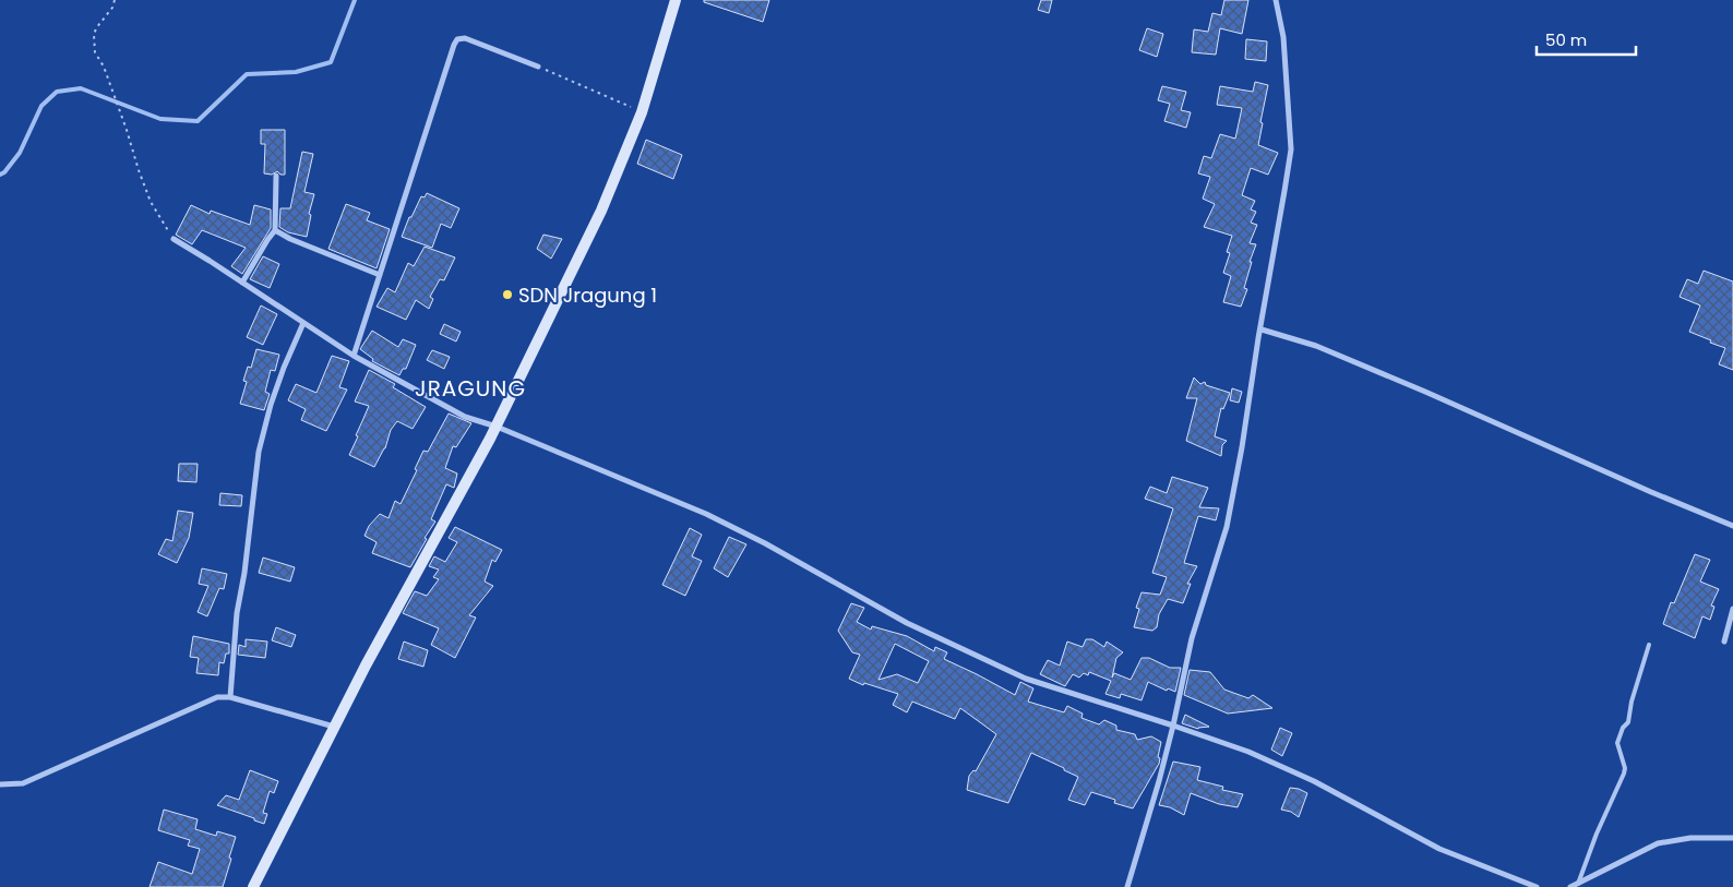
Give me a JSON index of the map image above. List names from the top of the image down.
{
  "districts": ["JRAGUNG"],
  "places": ["SDN Jragung 1"],
  "scale_bar": "50 m"
}
